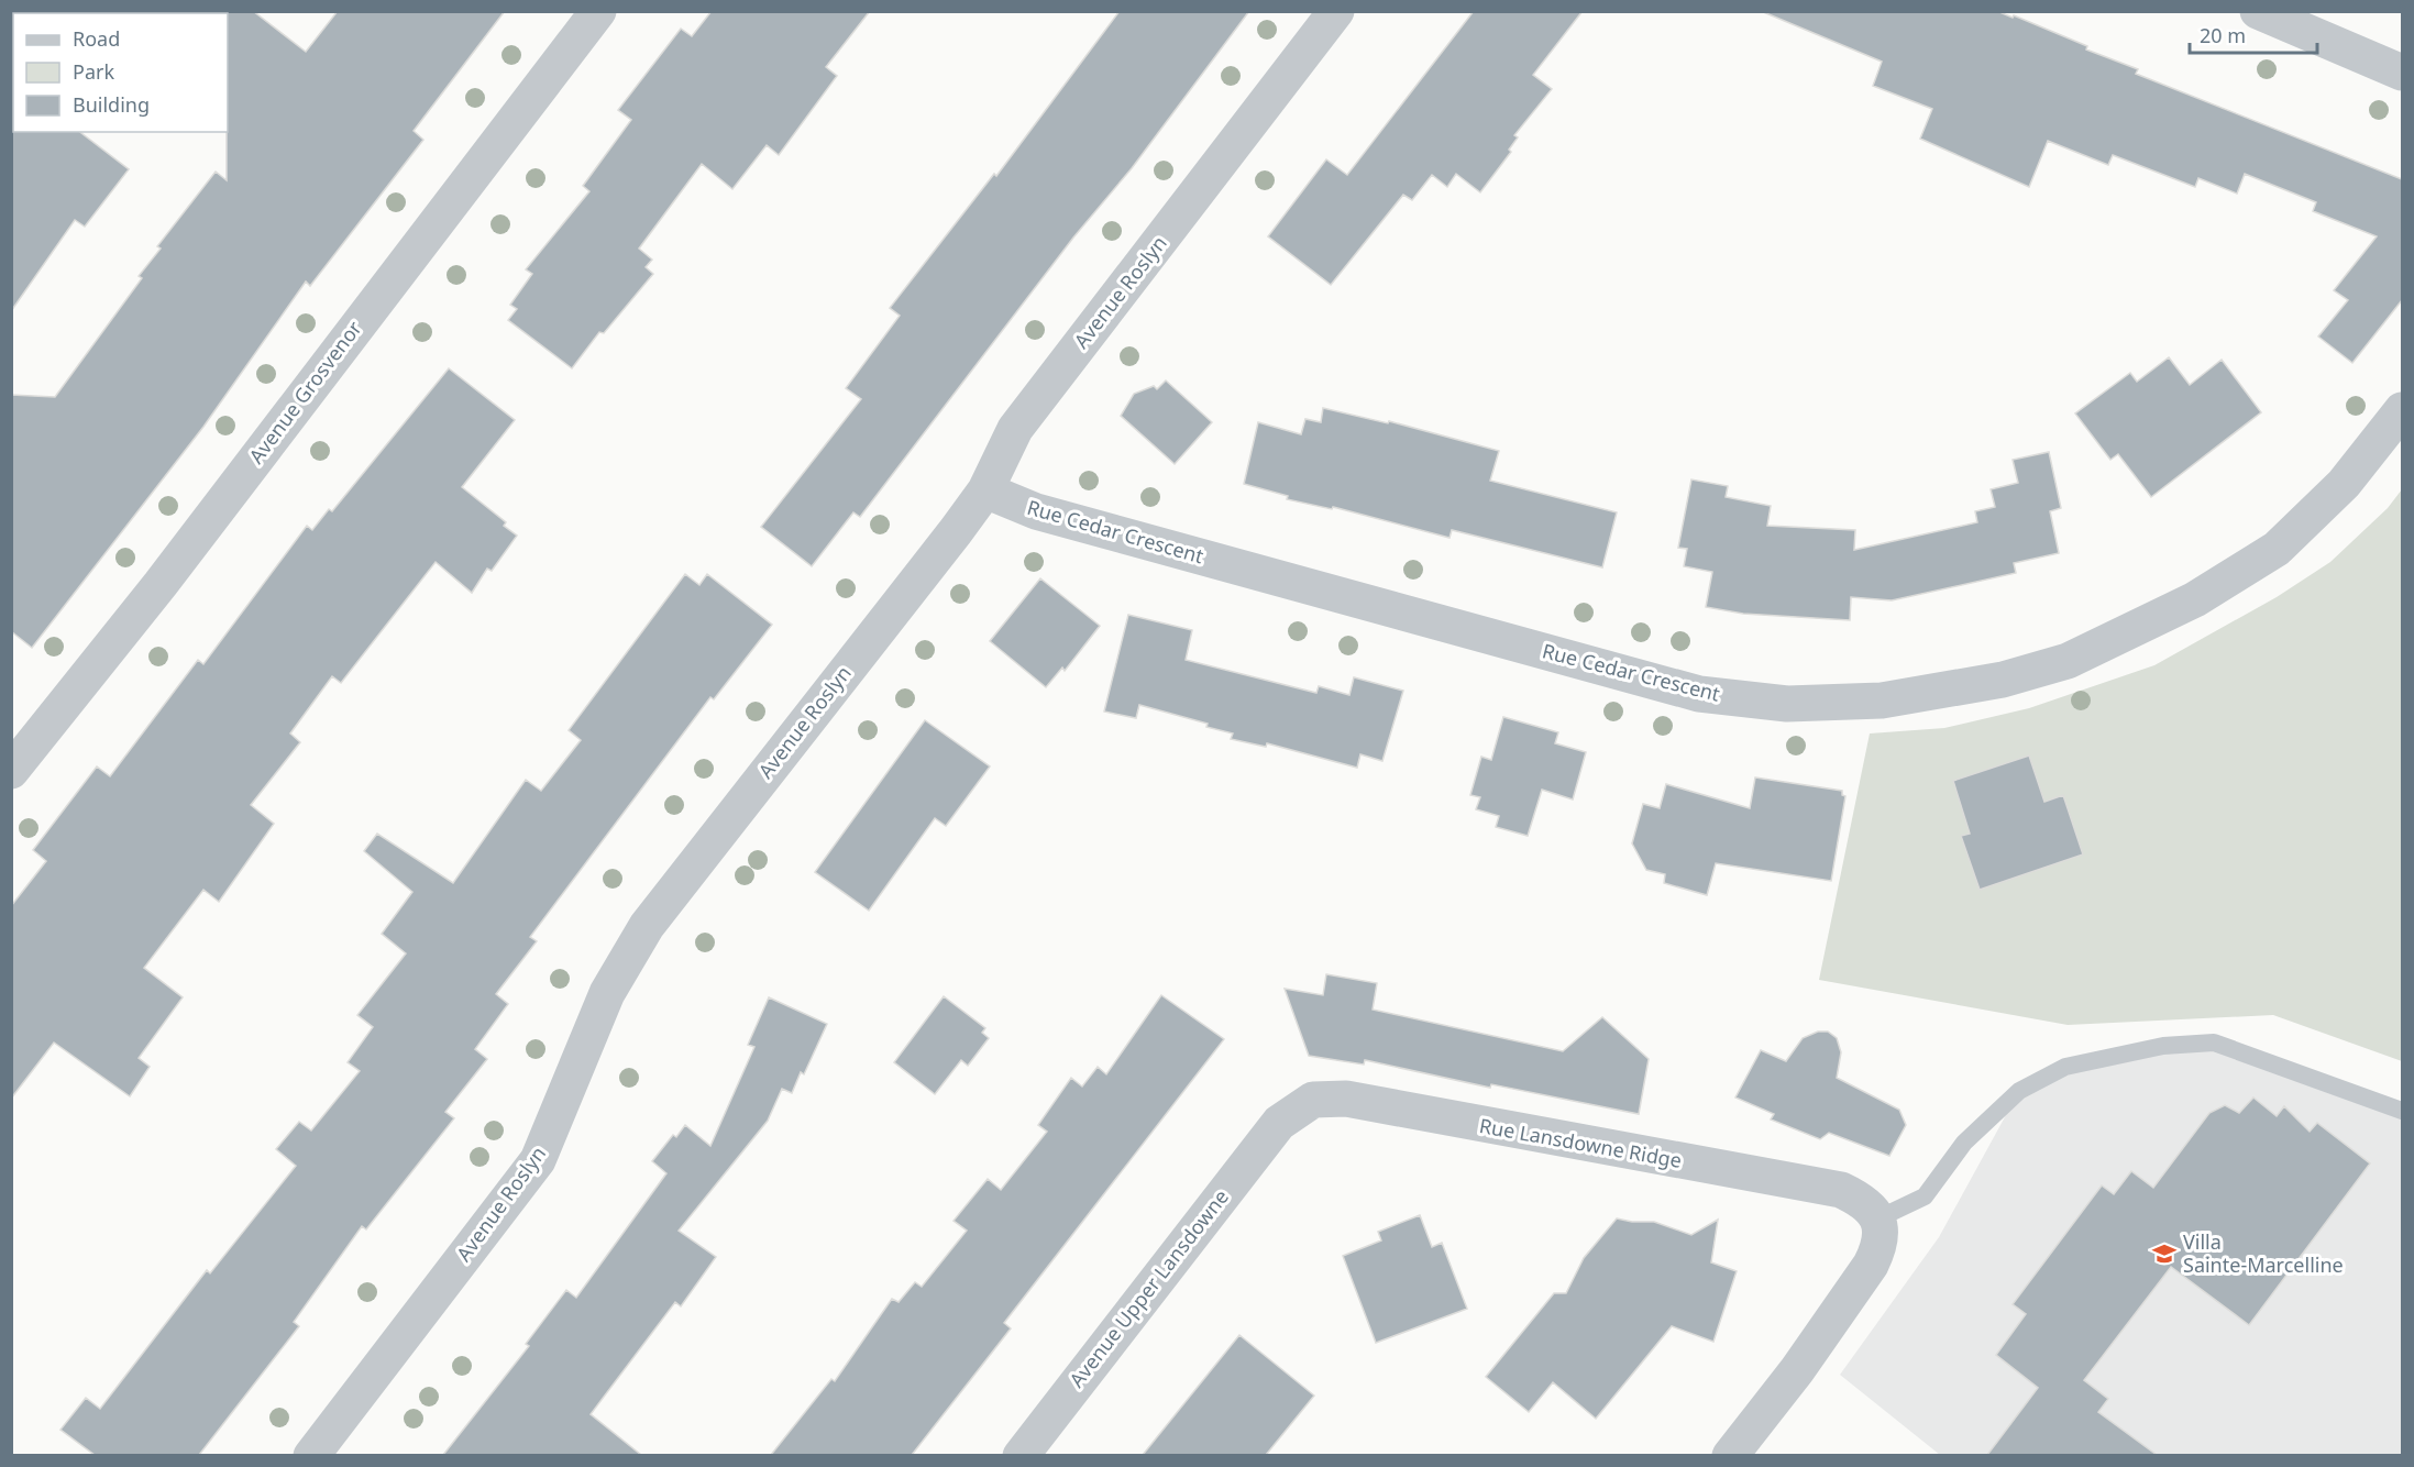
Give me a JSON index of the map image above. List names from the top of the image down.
{
  "streets": {
    "street": [
      "Avenue Roslyn",
      "Avenue Grosvenor",
      "Rue Cedar Crescent",
      "Rue Lansdowne Ridge",
      "Avenue Upper Lansdowne"
    ]
  },
  "crossings": [
    ["Avenue Roslyn", "Rue Cedar Crescent"],
    ["Rue Lansdowne Ridge", "Avenue Upper Lansdowne"]
  ],
  "places": {
    "school or university": ["Villa Sainte-Marcelline"]
  },
  "legend": ["Road", "Park", "Building"],
  "scale_bar": "20 m"
}
